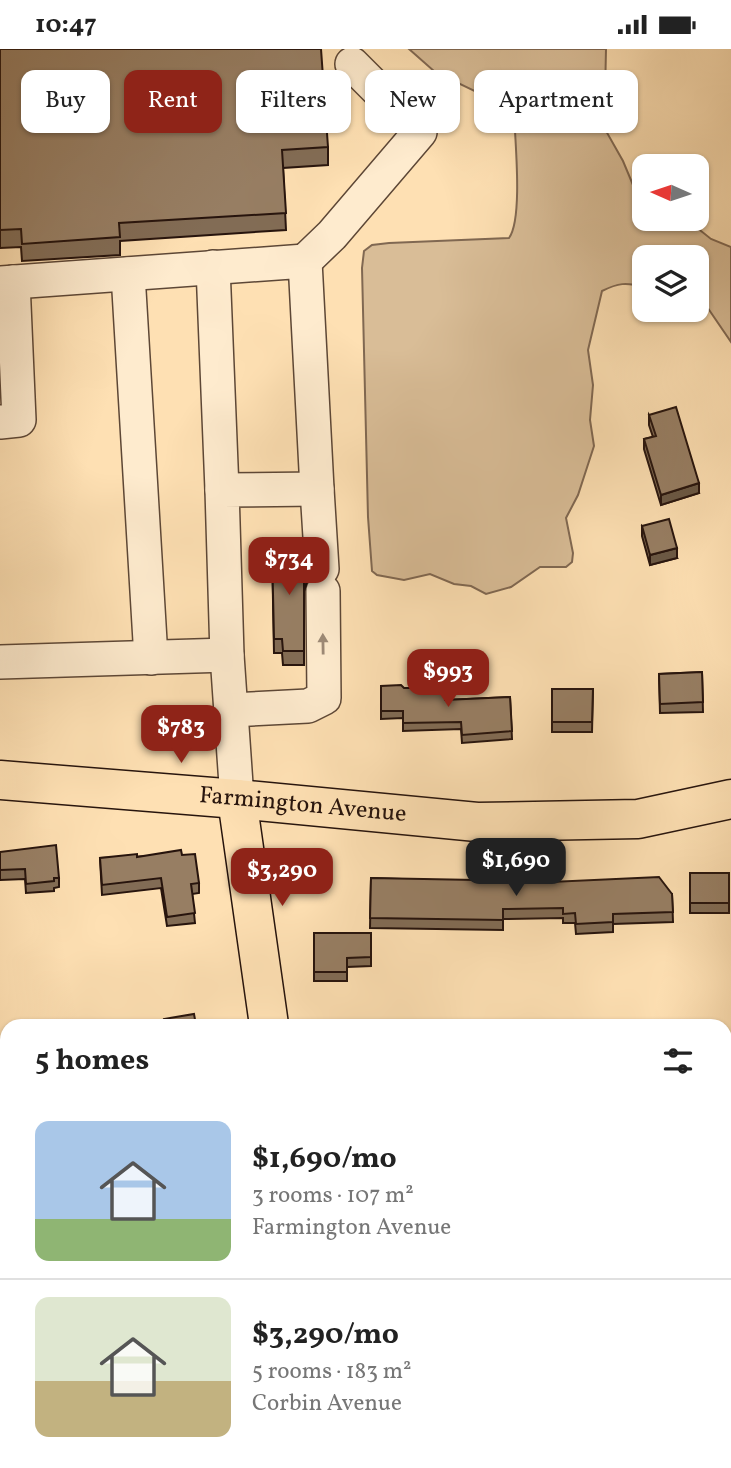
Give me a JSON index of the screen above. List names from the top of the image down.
{
  "streets": {
    "main road": ["Farmington Avenue"]
  },
  "north": "left",
  "page": {
    "status": "10:47",
    "chip": [
      "Buy",
      "Rent",
      "Filters",
      "New",
      "Apartment"
    ],
    "price": [
      "$734",
      "$993",
      "$783",
      "$1,690",
      "$3,290"
    ],
    "heading": "5 homes",
    "list": [
      {
        "name": "$1,690/mo",
        "note": "3 rooms · 107 m² · Farmington Avenue"
      },
      {
        "name": "$3,290/mo",
        "note": "5 rooms · 183 m² · Corbin Avenue"
      }
    ]
  }
}
